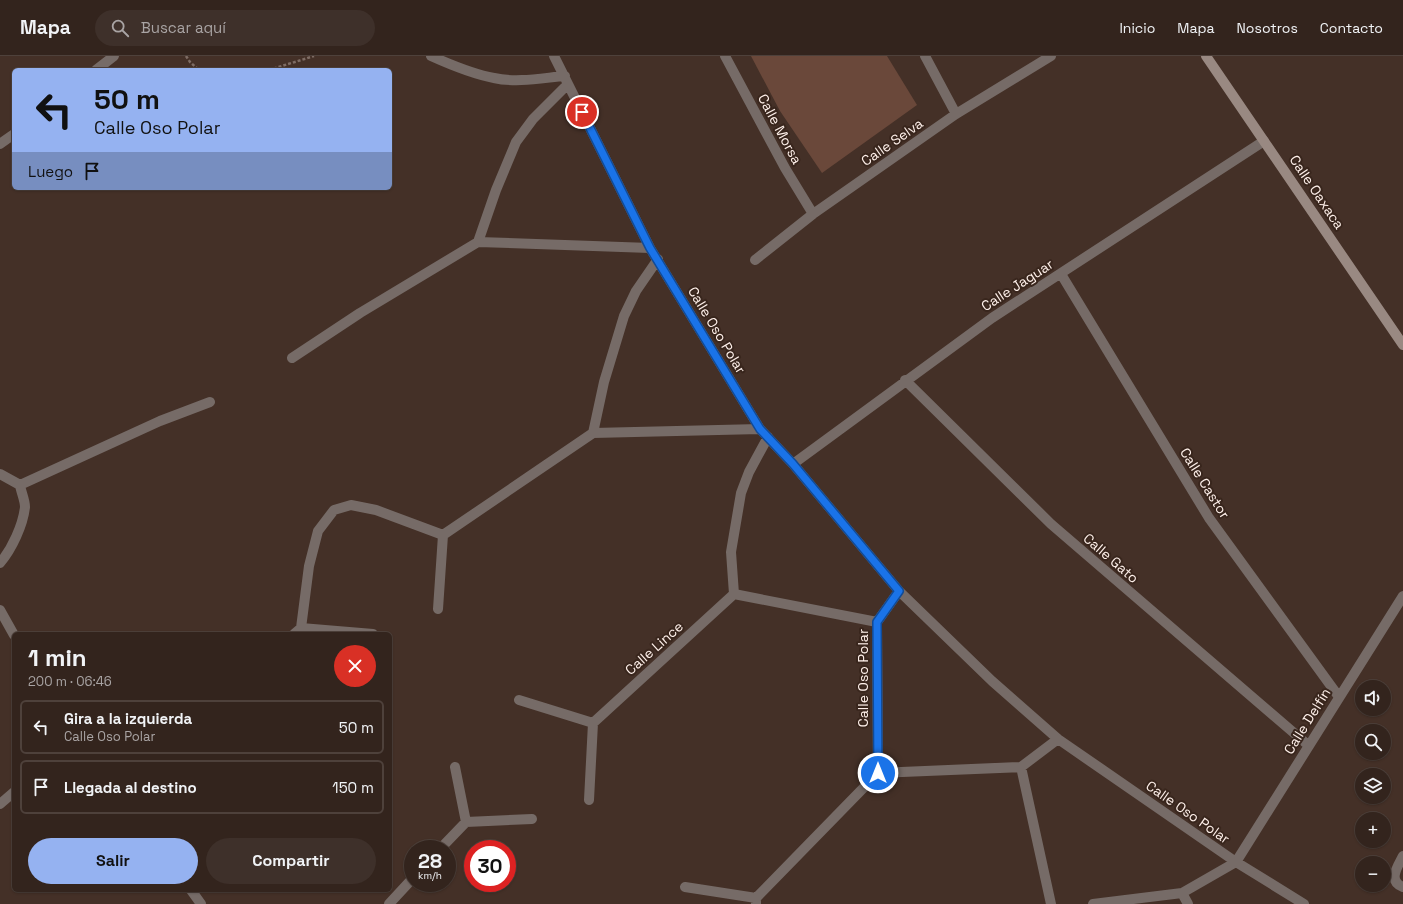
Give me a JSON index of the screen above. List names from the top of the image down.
{
  "streets": {
    "street": [
      "Calle Morsa",
      "Calle Selva",
      "Calle Oaxaca",
      "Calle Jaguar",
      "Calle Oso Polar",
      "Calle Castor",
      "Calle Gato",
      "Calle Lince",
      "Calle Delfín"
    ]
  },
  "crossings": [
    ["Calle Morsa", "Calle Selva"],
    ["Calle Oaxaca", "Calle Jaguar"],
    ["Calle Jaguar", "Calle Oso Polar"],
    ["Calle Jaguar", "Calle Castor"],
    ["Calle Jaguar", "Calle Gato"],
    ["Calle Oso Polar", "Calle Delfín"],
    ["Calle Castor", "Calle Delfín"],
    ["Calle Gato", "Calle Delfín"]
  ],
  "page": {
    "header": "Mapa",
    "search": "Buscar aquí",
    "nav": [
      "Inicio",
      "Mapa",
      "Nosotros",
      "Contacto"
    ],
    "turn": ["50 m", "Calle Oso Polar"],
    "then": "Luego",
    "heading": ["1 min", "200 m · 06:46"],
    "map_buttons": ["+", "−"],
    "list": [
      {
        "name": "Gira a la izquierda",
        "note": "Calle Oso Polar",
        "value": "50 m"
      },
      {
        "name": "Llegada al destino",
        "value": "150 m"
      }
    ],
    "buttons": ["Salir", "Compartir"],
    "speed": "28 km/h",
    "limit": "30"
  }
}
